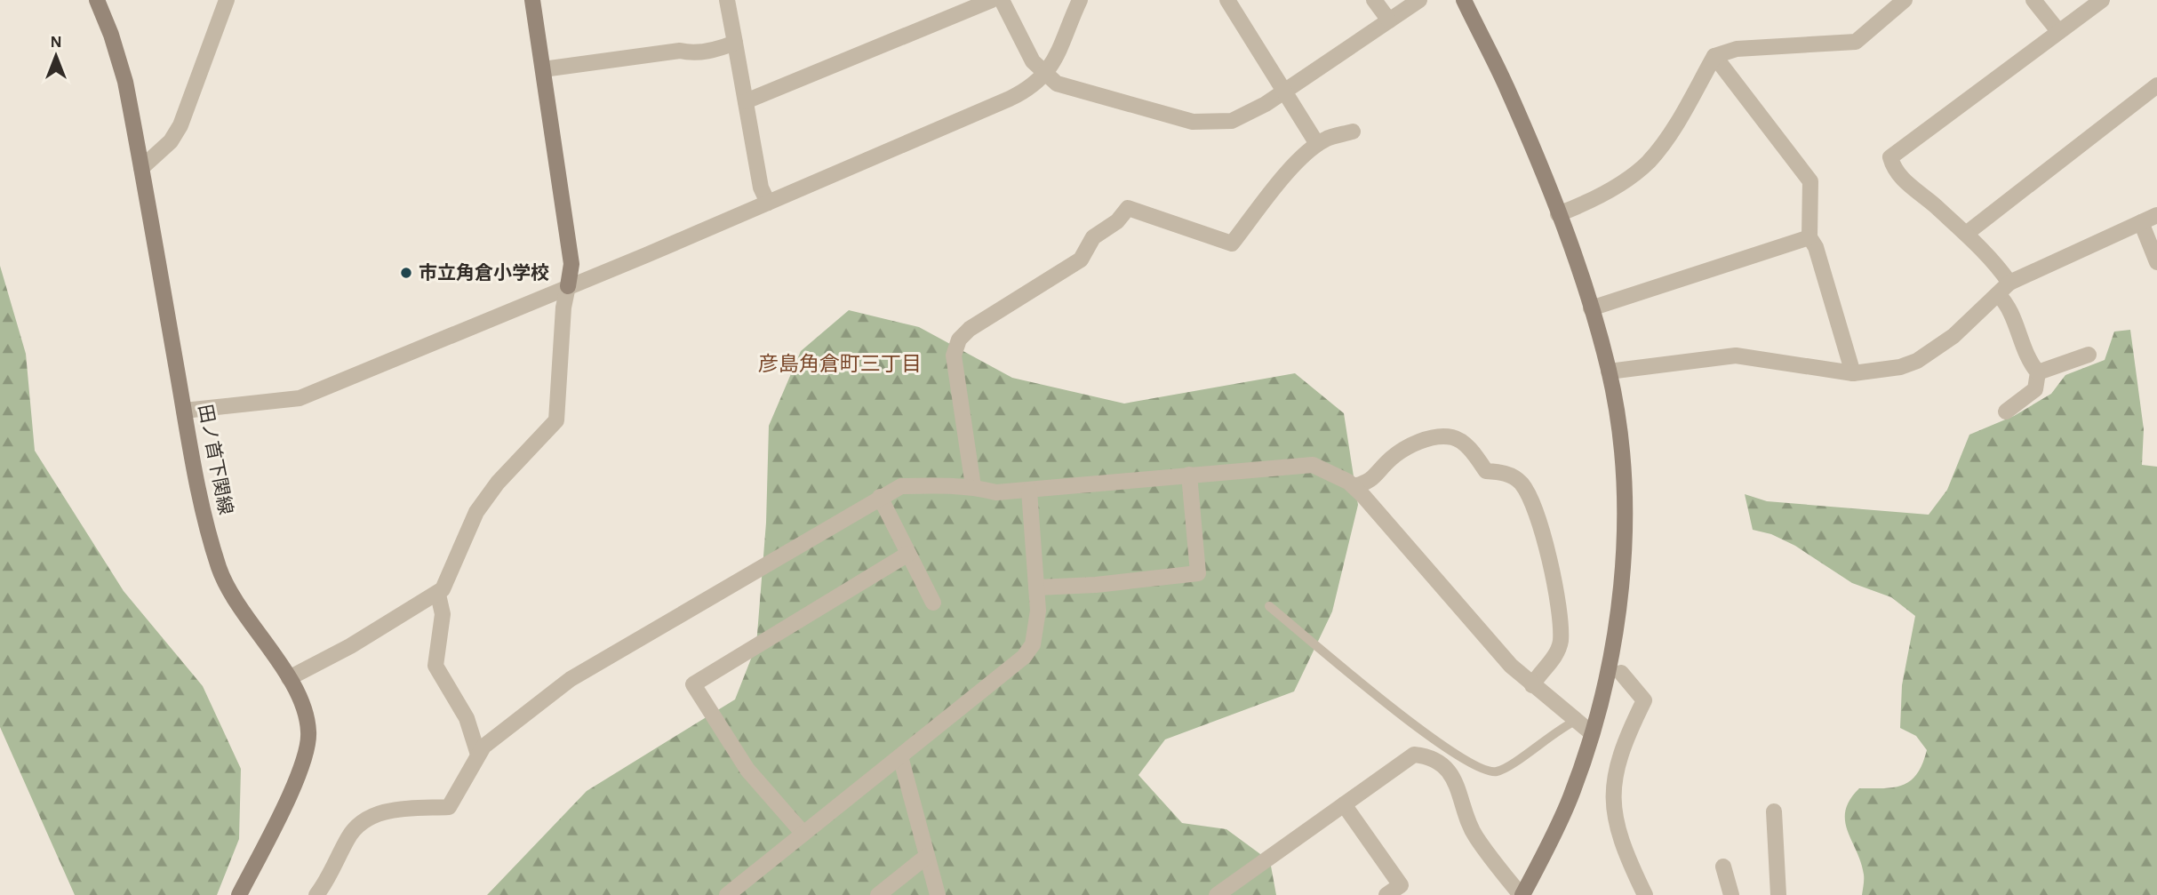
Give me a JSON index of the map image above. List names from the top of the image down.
{
  "streets": {
    "street": ["田ノ首下関線"]
  },
  "districts": ["彦島角倉町三丁目"],
  "places": ["市立角倉小学校"],
  "north": "top"
}
